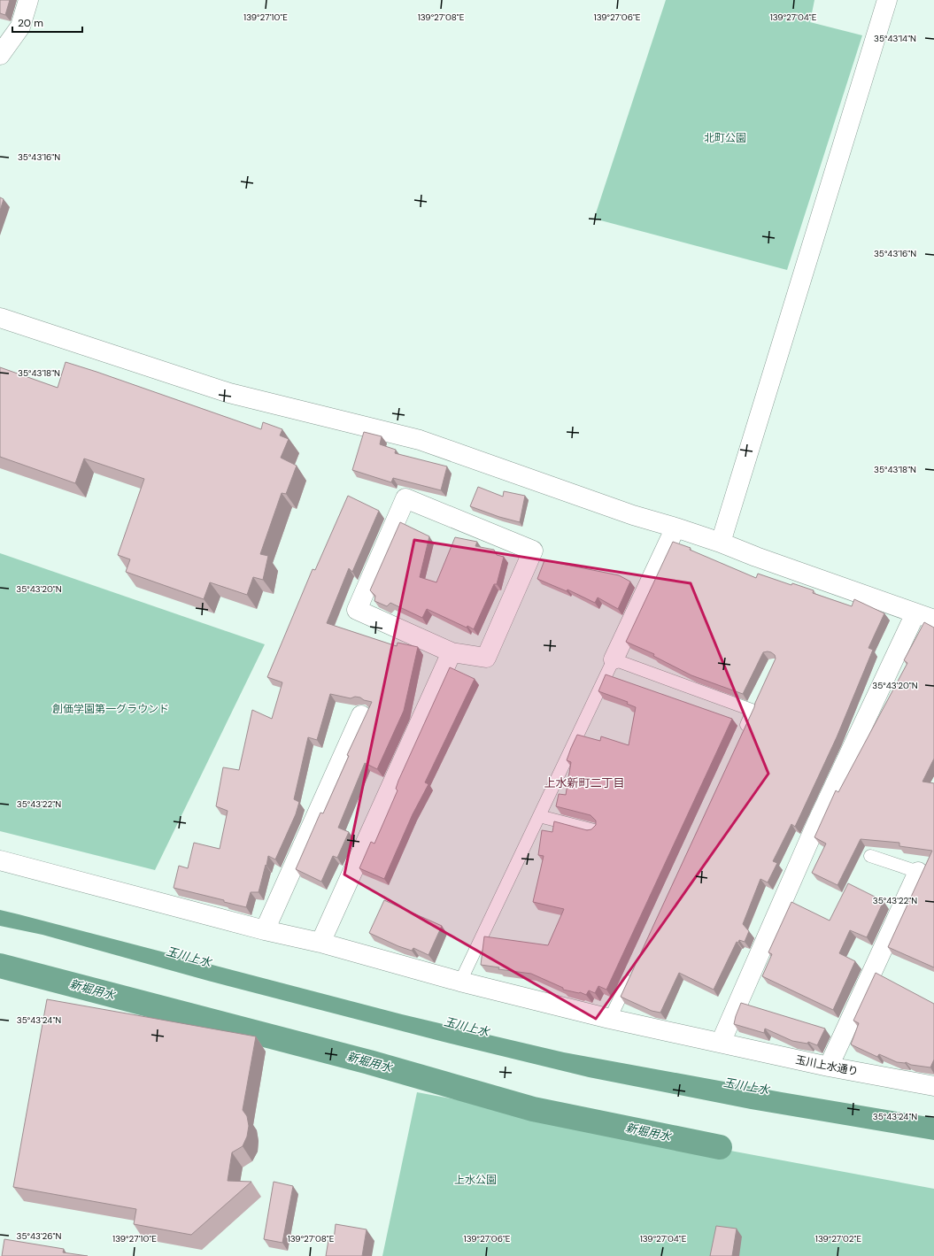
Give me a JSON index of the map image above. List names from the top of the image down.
{
  "streets": {
    "street": ["玉川上水通り"]
  },
  "districts": ["上水新町二丁目"],
  "water": ["玉川上水", "新堀用水"],
  "parks": ["北町公園", "創価学園第一グラウンド", "上水公園"],
  "scale_bar": "20 m",
  "coordinates": [
    "139°27'10\"E",
    "139°27'08\"E",
    "139°27'06\"E",
    "139°27'04\"E",
    "35°43'14\"N",
    "35°43'16\"N",
    "35°43'18\"N",
    "35°43'20\"N",
    "35°43'22\"N",
    "35°43'24\"N",
    "35°43'26\"N",
    "139°27'02\"E"
  ]
}
